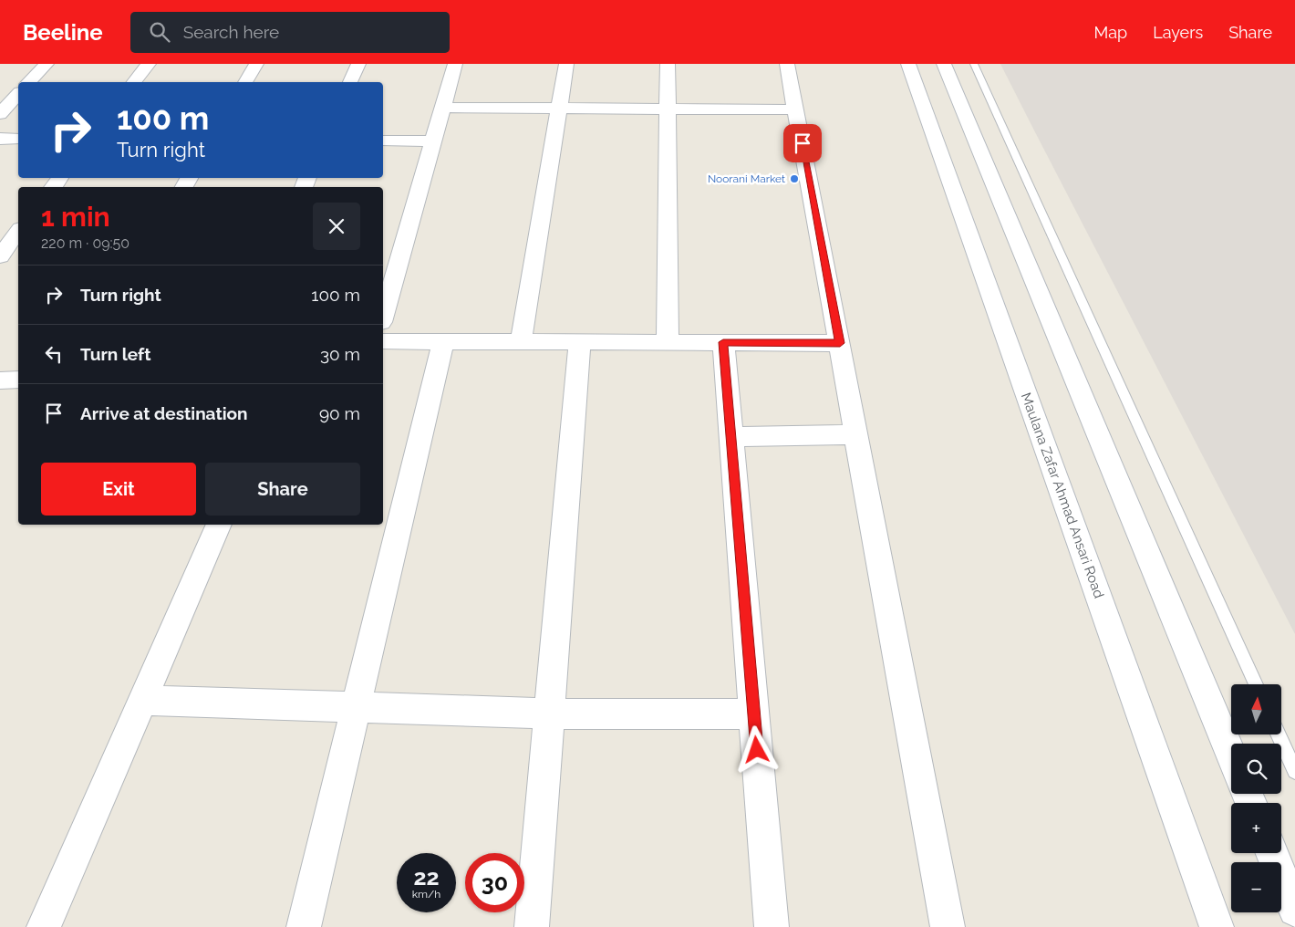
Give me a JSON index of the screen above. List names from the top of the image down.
{
  "streets": {
    "street": ["Maulana Zafar Ahmad Ansari Road"]
  },
  "places": ["Noorani Market"],
  "north": "top",
  "page": {
    "header": "Beeline",
    "search": "Search here",
    "nav": ["Map", "Layers", "Share"],
    "turn": ["100 m", "Turn right"],
    "heading": ["1 min", "220 m · 09:50"],
    "list": [
      {
        "name": "Turn right",
        "value": "100 m"
      },
      {
        "name": "Turn left",
        "value": "30 m"
      },
      {
        "name": "Arrive at destination",
        "value": "90 m"
      }
    ],
    "buttons": ["Exit", "Share"],
    "map_buttons": ["+", "−"],
    "speed": "22 km/h",
    "limit": "30"
  }
}
